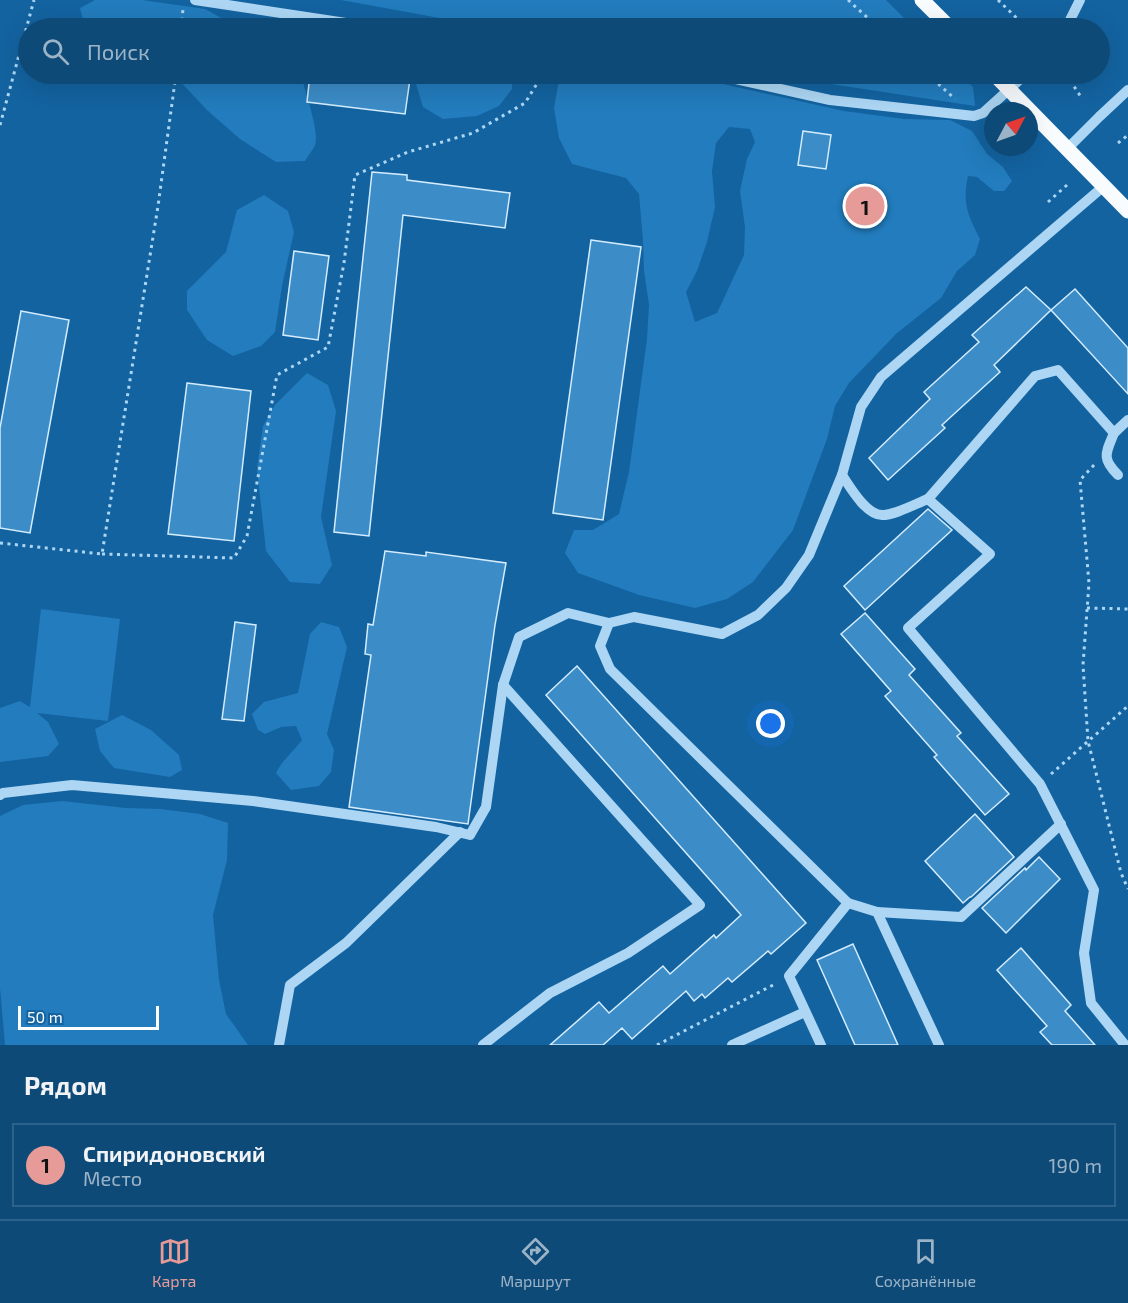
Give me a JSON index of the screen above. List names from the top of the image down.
{
  "scale_bar": "50 m",
  "north": "top right",
  "page": {
    "search": "Поиск",
    "pins": "1",
    "scale": "50 m",
    "heading": "Рядом",
    "list": [
      {
        "mark": "1",
        "name": "Спиридоновский",
        "note": "Место",
        "value": "190 m"
      }
    ],
    "nav": ["Карта", "Маршрут", "Сохранённые"]
  }
}
